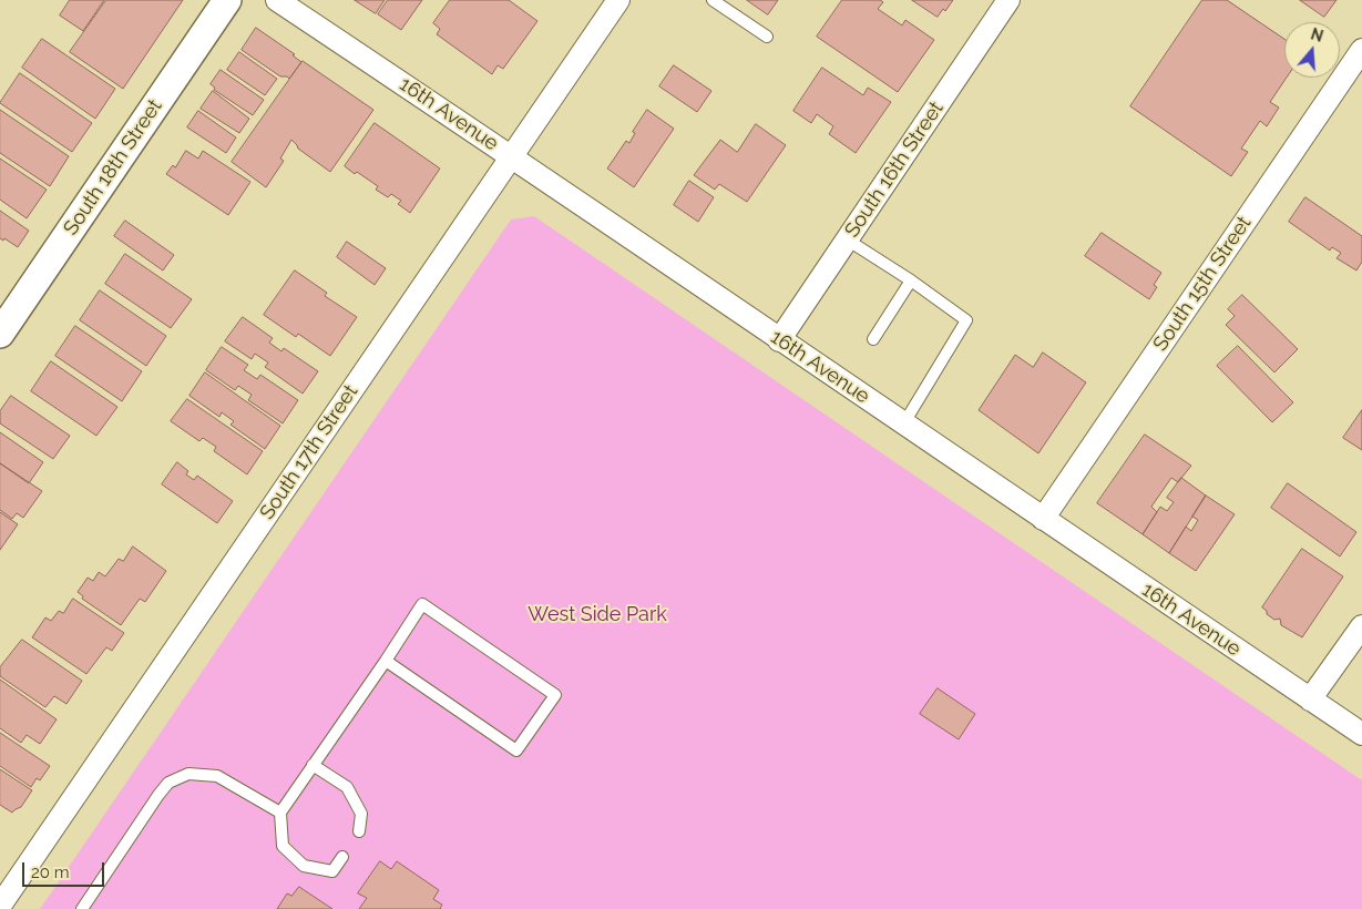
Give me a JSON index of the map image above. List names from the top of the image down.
{
  "streets": {
    "street": [
      "16th Avenue",
      "South 18th Street",
      "South 16th Street",
      "South 15th Street",
      "South 17th Street"
    ]
  },
  "crossings": [
    ["16th Avenue", "South 16th Street"],
    ["16th Avenue", "South 15th Street"],
    ["16th Avenue", "South 17th Street"]
  ],
  "parks": ["West Side Park"],
  "scale_bar": "20 m",
  "north": "top"
}
